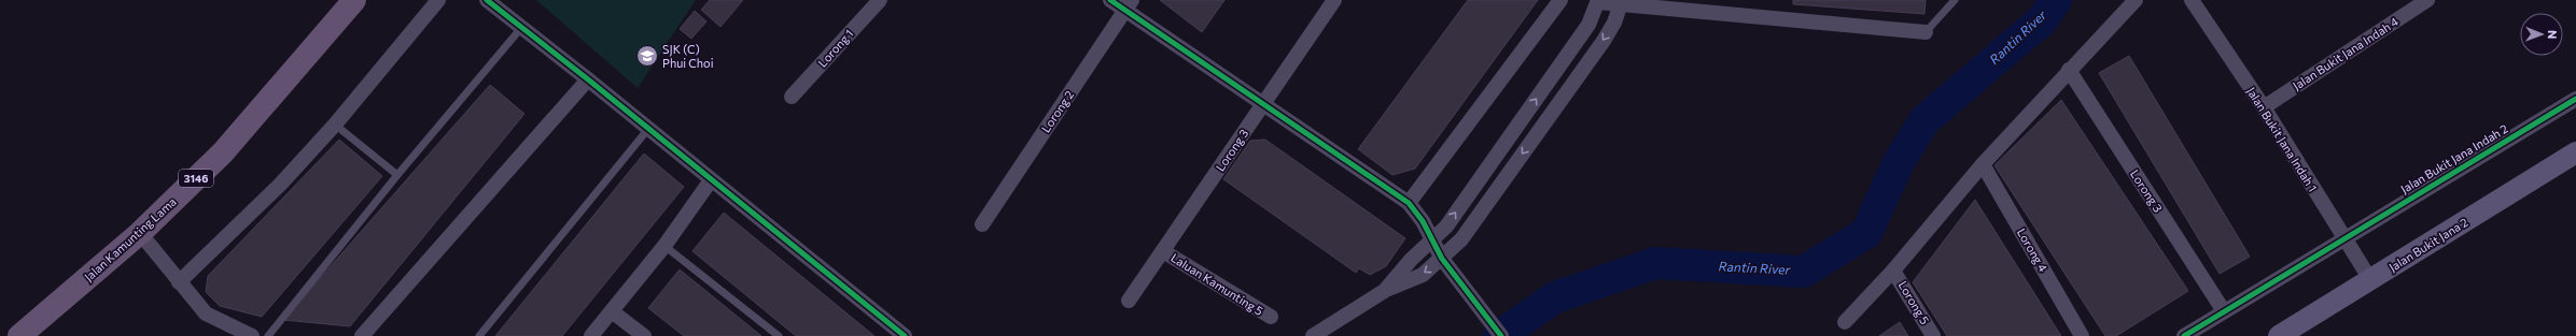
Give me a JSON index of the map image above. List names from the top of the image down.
{
  "streets": {
    "main road": ["3146", "Jalan Kamunting Lama"],
    "street": [
      "Lorong 1",
      "Jalan Bukit Jana Indah 4",
      "Lorong 2",
      "Jalan Bukit Jana Indah 1",
      "Lorong 3",
      "Jalan Bukit Jana Indah 2",
      "Jalan Bukit Jana 2",
      "Lorong 4",
      "Laluan Kamunting 5",
      "Lorong 5"
    ]
  },
  "crossings": [
    ["Jalan Bukit Jana Indah 4", "Jalan Bukit Jana Indah 1"],
    ["Jalan Bukit Jana Indah 1", "Jalan Bukit Jana Indah 2"],
    ["Jalan Bukit Jana Indah 1", "Jalan Bukit Jana 2"],
    ["Lorong 3", "Jalan Bukit Jana Indah 2"],
    ["Lorong 3", "Laluan Kamunting 5"]
  ],
  "water": ["Rantin River"],
  "places": {
    "school or university": ["SJK (C) Phui Choi"]
  },
  "north": "right"
}
